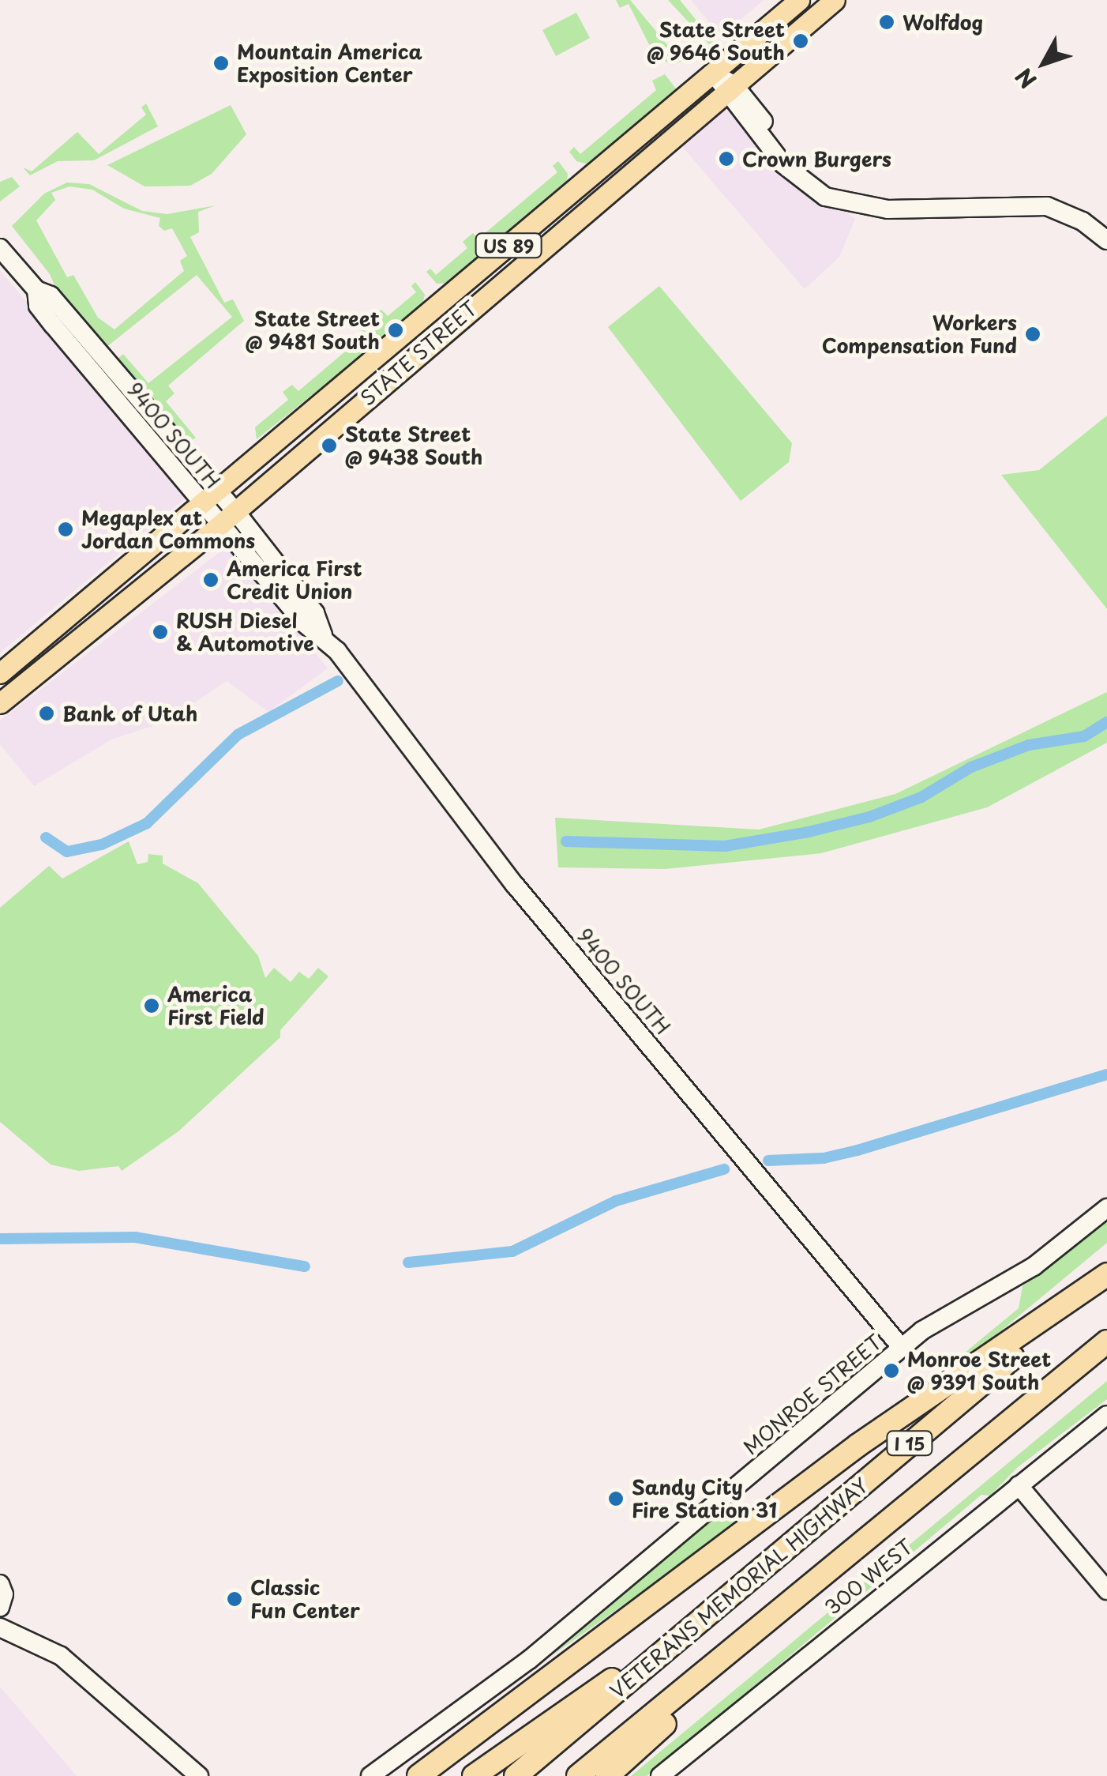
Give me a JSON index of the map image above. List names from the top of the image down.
{
  "streets": {
    "highway": ["I 15", "VETERANS MEMORIAL HIGHWAY"],
    "main road": ["US 89", "STATE STREET"],
    "street": ["9400 SOUTH", "MONROE STREET", "300 WEST"]
  },
  "crossings": [
    ["STATE STREET", "9400 SOUTH"],
    ["9400 SOUTH", "MONROE STREET"]
  ],
  "places": [
    "Wolfdog",
    "State Street @ 9646 South",
    "Mountain America Exposition Center",
    "Crown Burgers",
    "State Street @ 9481 South",
    "Workers Compensation Fund",
    "State Street @ 9438 South",
    "Megaplex at Jordan Commons",
    "America First Credit Union",
    "RUSH Diesel & Automotive",
    "Bank of Utah",
    "America First Field",
    "Monroe Street @ 9391 South",
    "Sandy City Fire Station 31",
    "Classic Fun Center"
  ],
  "north": "bottom left"
}
